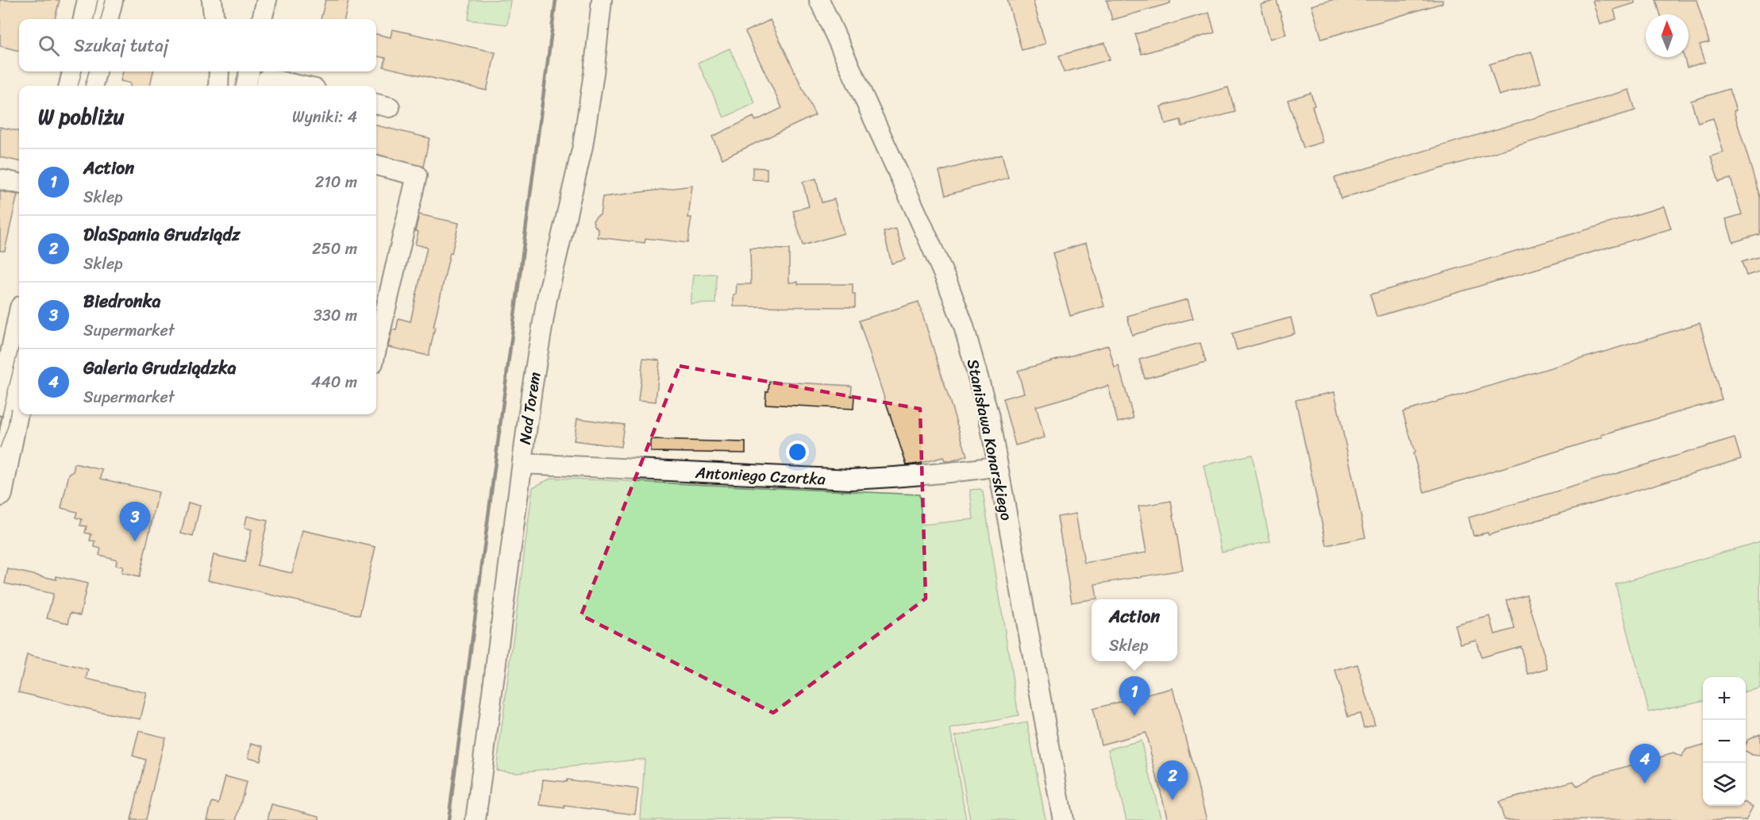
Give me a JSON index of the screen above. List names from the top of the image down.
{
  "streets": {
    "street": ["Nad Torem", "Stanisława Konarskiego", "Antoniego Czortka"]
  },
  "crossings": [
    ["Nad Torem", "Antoniego Czortka"],
    ["Stanisława Konarskiego", "Antoniego Czortka"]
  ],
  "north": "top",
  "page": {
    "search": "Szukaj tutaj",
    "heading": ["W pobliżu", "Wyniki: 4"],
    "list": [
      {
        "mark": "1",
        "name": "Action",
        "note": "Sklep",
        "value": "210 m"
      },
      {
        "mark": "2",
        "name": "DlaSpania Grudziądz",
        "note": "Sklep",
        "value": "250 m"
      },
      {
        "mark": "3",
        "name": "Biedronka",
        "note": "Supermarket",
        "value": "330 m"
      },
      {
        "mark": "4",
        "name": "Galeria Grudziądzka",
        "note": "Supermarket",
        "value": "440 m"
      }
    ],
    "pins": [
      "3",
      "1",
      "4",
      "2"
    ],
    "popup": ["Action", "Sklep"],
    "map_buttons": ["+", "−"]
  }
}
